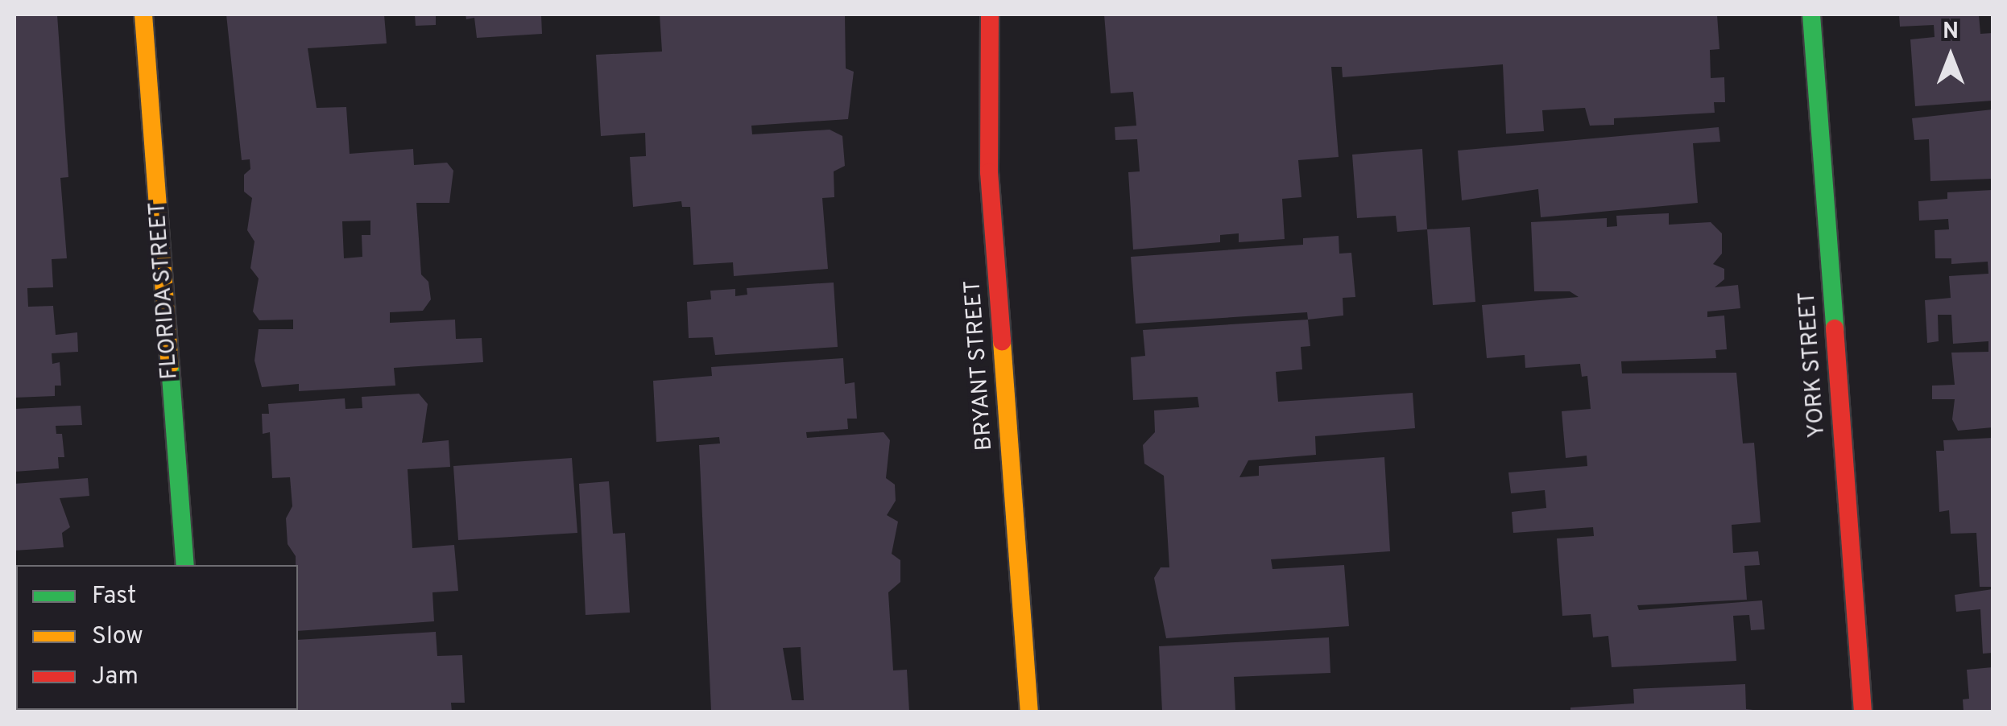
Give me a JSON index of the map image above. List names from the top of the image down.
{
  "streets": {
    "street": ["FLORIDA STREET", "YORK STREET", "BRYANT STREET"]
  },
  "legend": ["Fast", "Slow", "Jam"],
  "north": "top"
}
